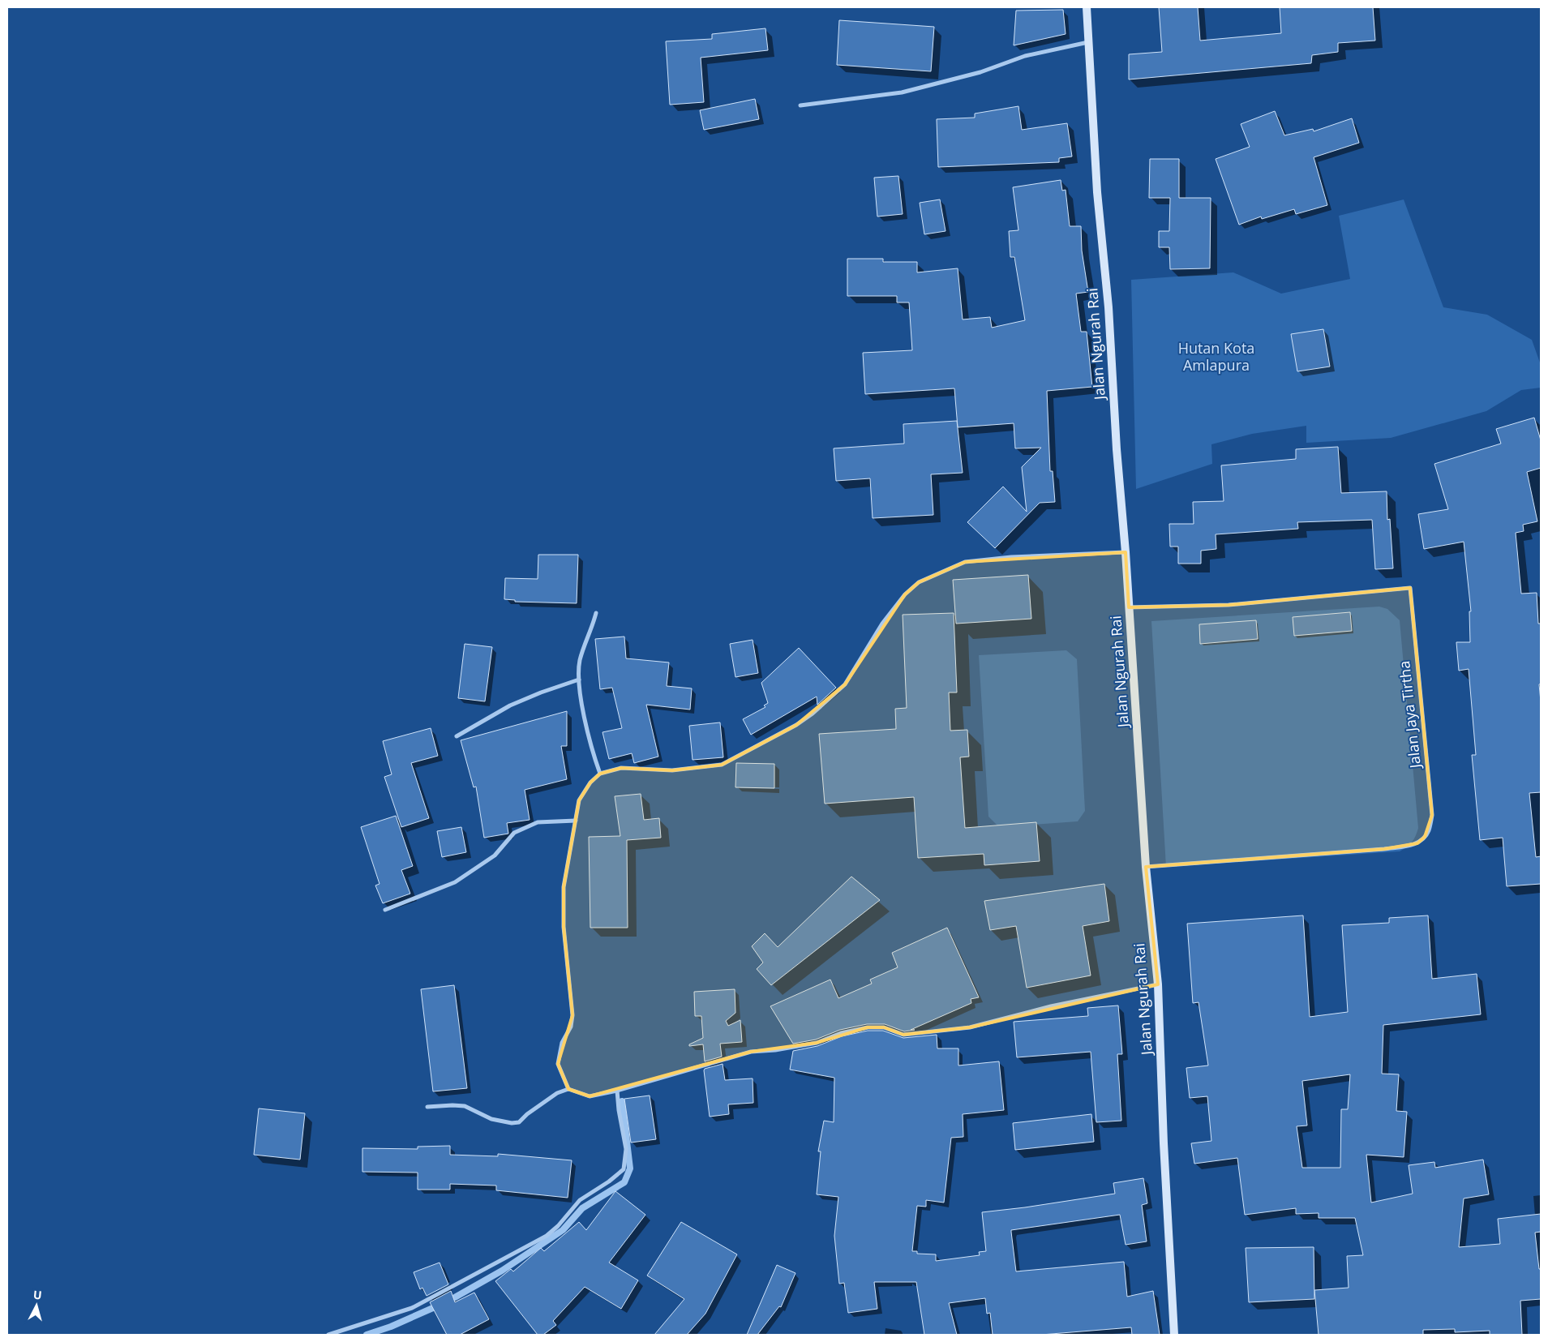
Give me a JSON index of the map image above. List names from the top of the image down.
{
  "streets": {
    "street": ["Jalan Ngurah Rai", "Jalan Jaya Tirtha"]
  },
  "crossings": [
    ["Jalan Ngurah Rai", "Jalan Jaya Tirtha"]
  ],
  "parks": ["Hutan Kota Amlapura"],
  "north": "top"
}
